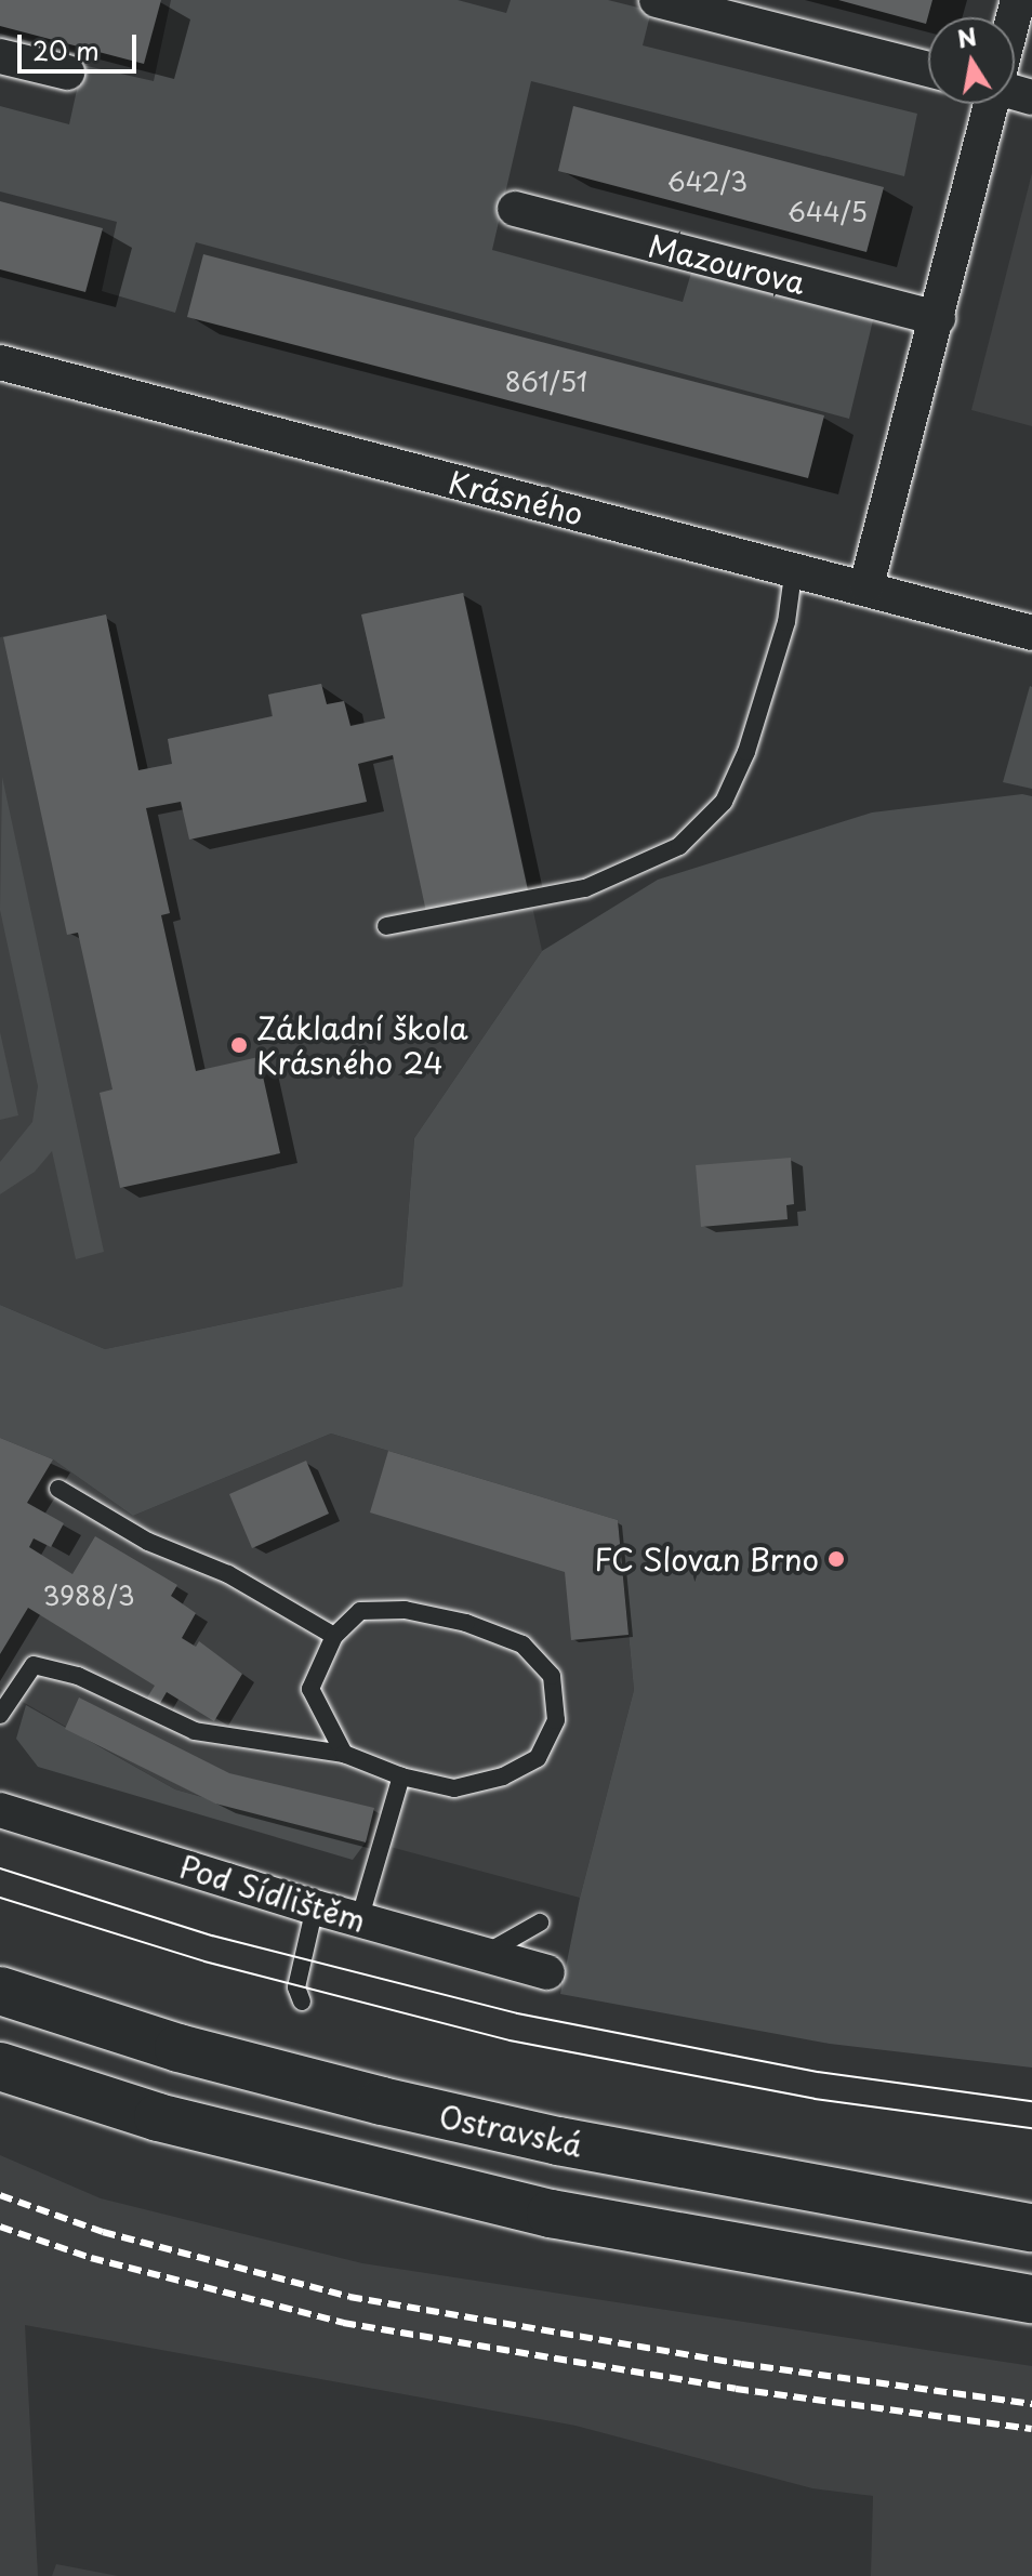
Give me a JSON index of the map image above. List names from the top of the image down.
{
  "streets": {
    "highway": ["Ostravská"],
    "street": ["Mazourova", "Krásného", "Pod Sídlištěm"]
  },
  "places": ["Základní škola Krásného 24", "FC Slovan Brno"],
  "house_numbers": [
    "642/3",
    "644/5",
    "861/51",
    "3988/3"
  ],
  "scale_bar": "20 m",
  "north": "top"
}
